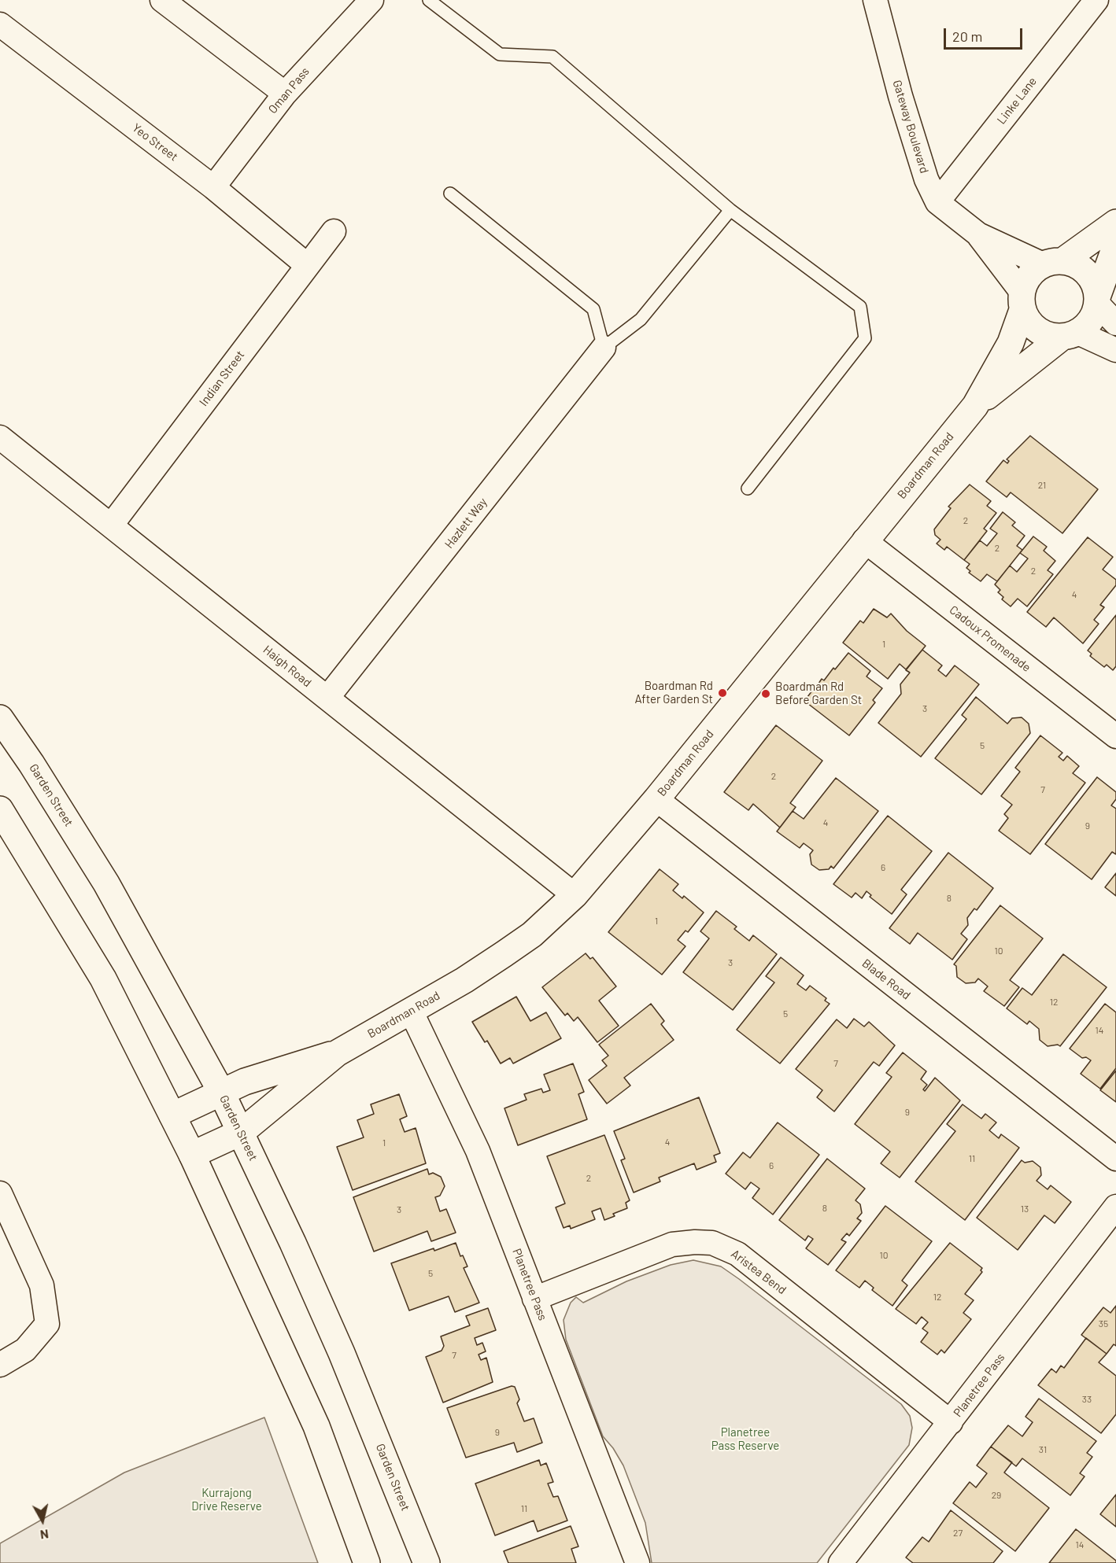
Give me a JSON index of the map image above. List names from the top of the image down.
{
  "streets": {
    "street": [
      "Oman Pass",
      "Linke Lane",
      "Gateway Boulevard",
      "Yeo Street",
      "Indian Street",
      "Boardman Road",
      "Hazlett Way",
      "Cadoux Promenade",
      "Haigh Road",
      "Garden Street",
      "Blade Road",
      "Aristea Bend",
      "Planetree Pass"
    ]
  },
  "crossings": [
    ["Oman Pass", "Yeo Street"],
    ["Linke Lane", "Gateway Boulevard"],
    ["Gateway Boulevard", "Boardman Road"],
    ["Yeo Street", "Indian Street"],
    ["Indian Street", "Haigh Road"],
    ["Boardman Road", "Cadoux Promenade"],
    ["Boardman Road", "Haigh Road"],
    ["Boardman Road", "Garden Street"],
    ["Boardman Road", "Blade Road"],
    ["Boardman Road", "Planetree Pass"],
    ["Hazlett Way", "Haigh Road"],
    ["Aristea Bend", "Planetree Pass"]
  ],
  "parks": ["Planetree Pass Reserve", "Kurrajong Drive Reserve"],
  "places": ["Boardman Rd After Garden St", "Boardman Rd Before Garden St"],
  "house_numbers": [
    "21",
    "2",
    "2",
    "2",
    "4",
    "1",
    "3",
    "5",
    "2",
    "7",
    "4",
    "9",
    "6",
    "8",
    "1",
    "10",
    "3",
    "12",
    "5",
    "14",
    "7",
    "9",
    "4",
    "1",
    "11",
    "6",
    "2",
    "8",
    "13",
    "3",
    "10",
    "5",
    "12",
    "35",
    "7",
    "33",
    "9",
    "31",
    "29",
    "11",
    "27",
    "14"
  ],
  "scale_bar": "20 m",
  "north": "bottom"
}
